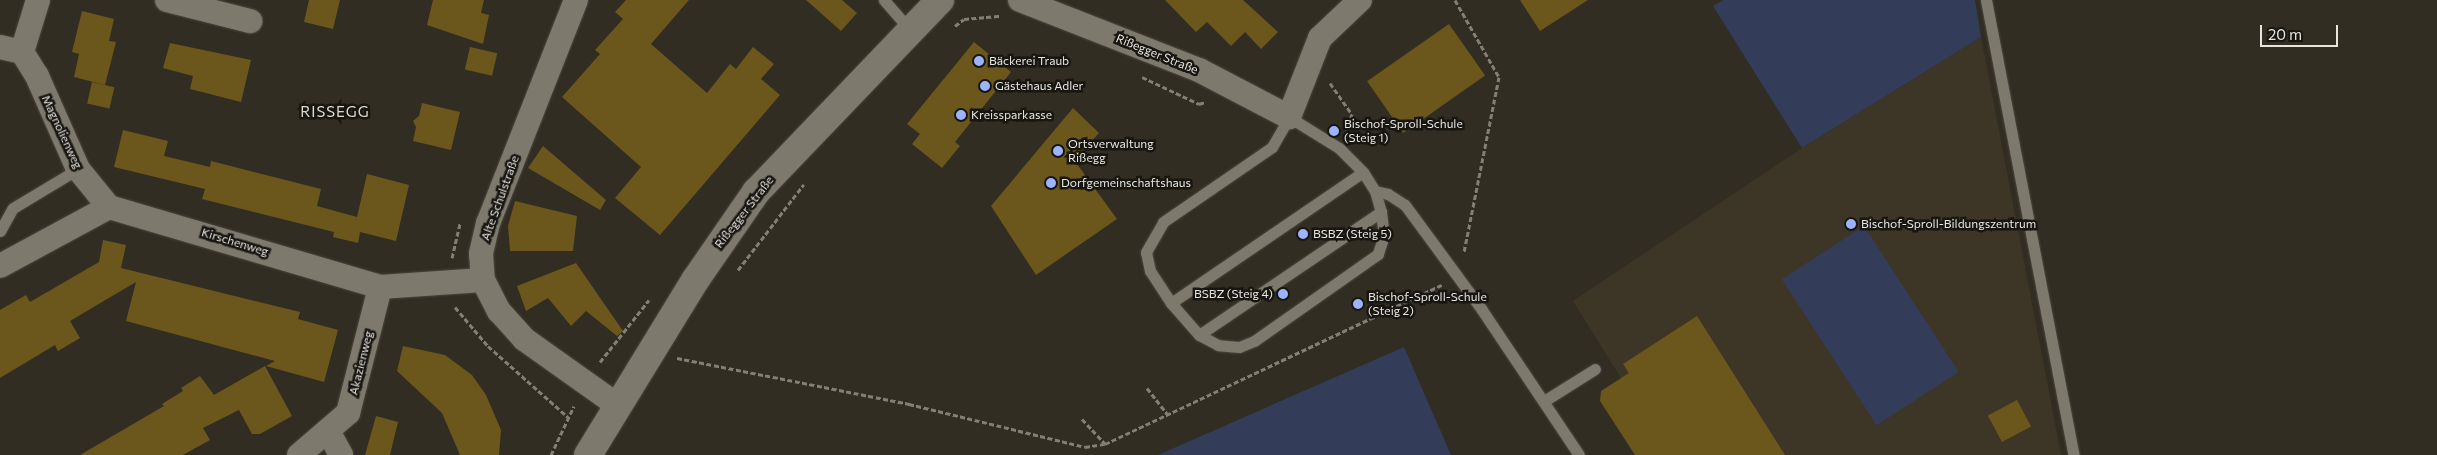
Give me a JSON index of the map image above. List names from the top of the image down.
{
  "streets": {
    "street": [
      "Rißegger Straße",
      "Magnolienweg",
      "Alte Schulstraße",
      "Kirschenweg",
      "Akazienweg"
    ]
  },
  "crossings": [
    ["Rißegger Straße", "Alte Schulstraße"],
    ["Magnolienweg", "Kirschenweg"],
    ["Alte Schulstraße", "Kirschenweg"],
    ["Kirschenweg", "Akazienweg"]
  ],
  "districts": ["RISSEGG"],
  "places": [
    "Bäckerei Traub",
    "Gästehaus Adler",
    "Kreissparkasse",
    "Bischof-Sproll-Schule (Steig 1)",
    "Ortsverwaltung Rißegg",
    "Dorfgemeinschaftshaus",
    "Bischof-Sproll-Bildungszentrum",
    "BSBZ (Steig 5)",
    "BSBZ (Steig 4)",
    "Bischof-Sproll-Schule (Steig 2)"
  ],
  "scale_bar": "20 m"
}
